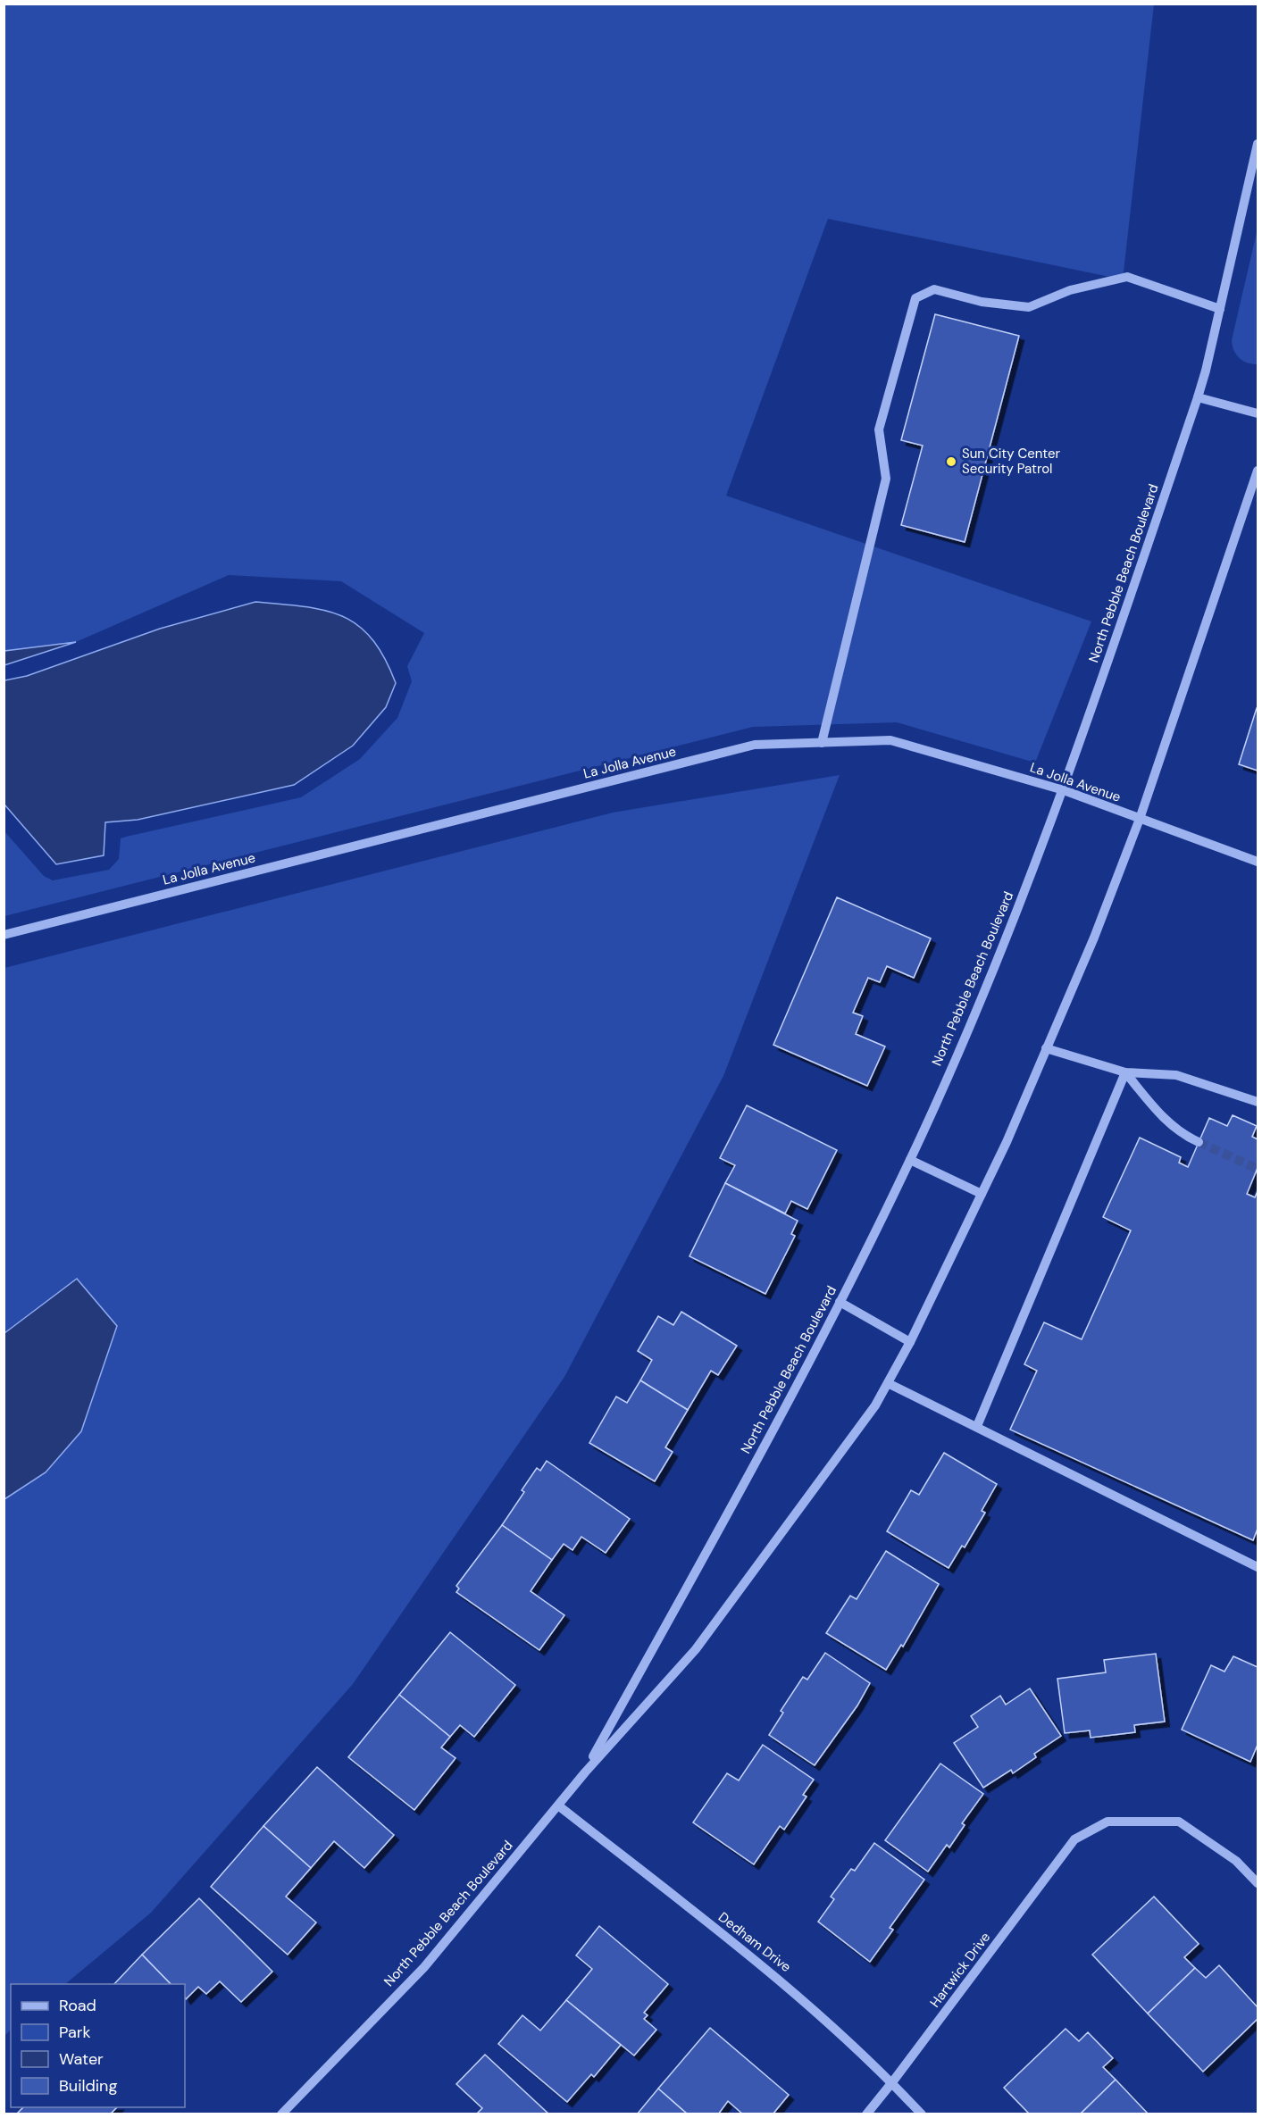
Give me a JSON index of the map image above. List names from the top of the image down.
{
  "streets": {
    "street": [
      "North Pebble Beach Boulevard",
      "La Jolla Avenue",
      "Dedham Drive",
      "Hartwick Drive"
    ]
  },
  "crossings": [
    ["North Pebble Beach Boulevard", "La Jolla Avenue"],
    ["North Pebble Beach Boulevard", "Dedham Drive"],
    ["Dedham Drive", "Hartwick Drive"]
  ],
  "places": ["Sun City Center Security Patrol"],
  "legend": [
    "Road",
    "Park",
    "Water",
    "Building"
  ]
}
